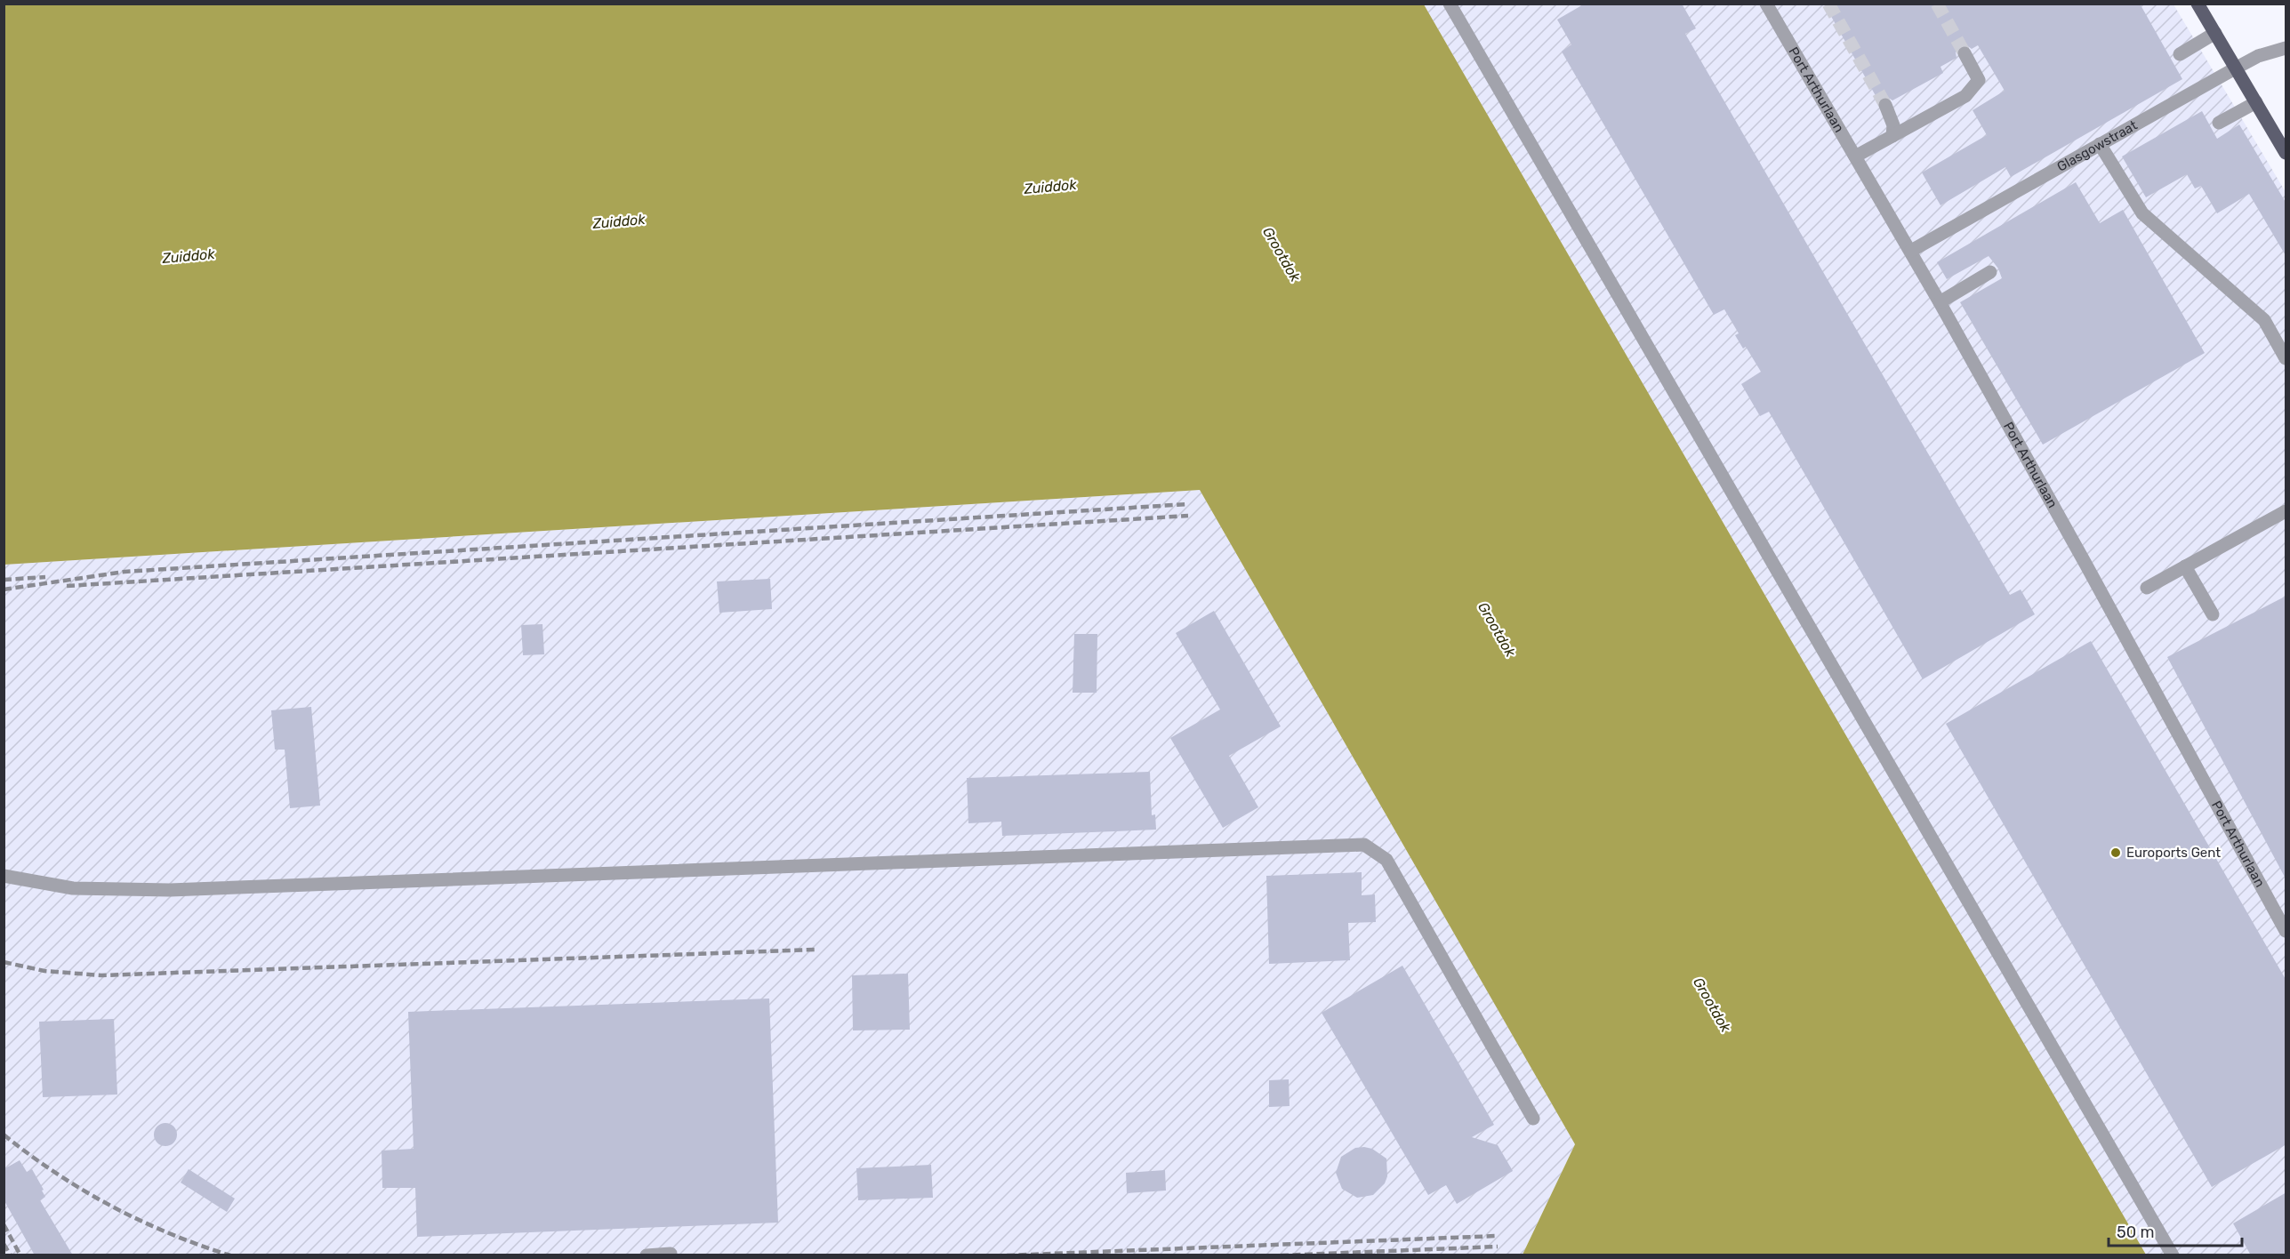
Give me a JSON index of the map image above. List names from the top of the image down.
{
  "streets": {
    "street": ["Port Arthurlaan", "Glasgowstraat"]
  },
  "crossings": [
    ["Port Arthurlaan", "Glasgowstraat"]
  ],
  "water": ["Zuiddok", "Grootdok"],
  "places": ["Euroports Gent"],
  "scale_bar": "50 m"
}
